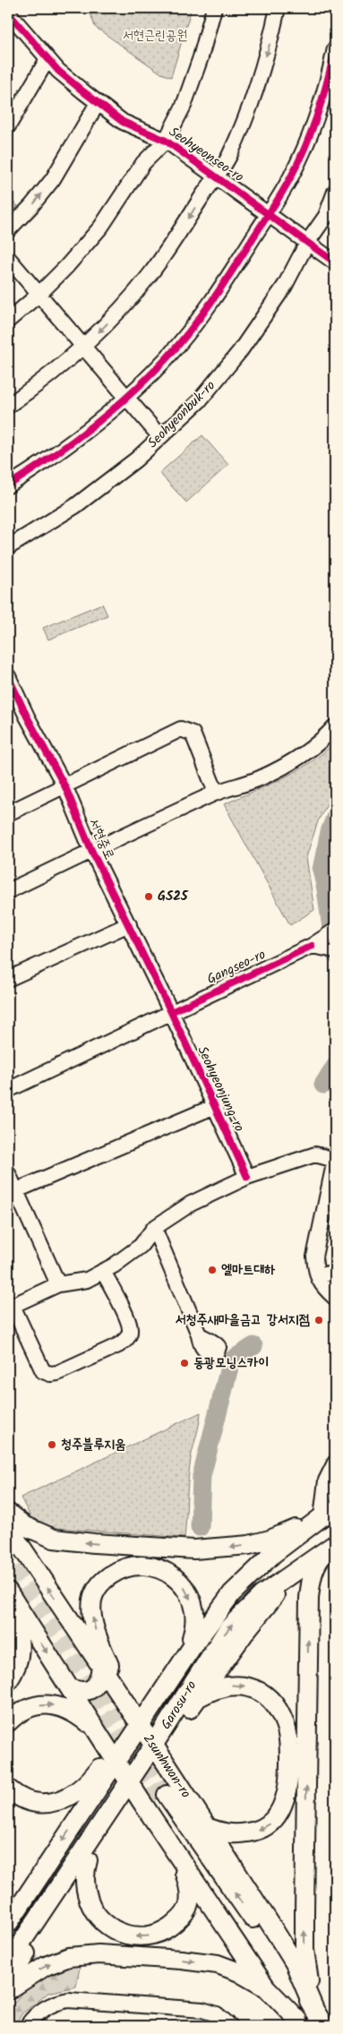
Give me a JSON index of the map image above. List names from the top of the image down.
{
  "streets": {
    "main road": ["Garosu-ro", "2sunhwan-ro"],
    "street": [
      "Seohyeonseo-ro",
      "Seohyeonbuk-ro",
      "서현중로",
      "Gangseo-ro",
      "Seohyeonjung-ro"
    ]
  },
  "crossings": [
    ["Seohyeonseo-ro", "Seohyeonbuk-ro"],
    ["서현중로", "Gangseo-ro"],
    ["서현중로", "Seohyeonjung-ro"],
    ["Gangseo-ro", "Seohyeonjung-ro"],
    ["Garosu-ro", "2sunhwan-ro"]
  ],
  "parks": ["서현근린공원"],
  "places": [
    "GS25",
    "엘마트대하",
    "서청주새마을금고 강서지점",
    "동광모닝스카이",
    "청주블루지움"
  ]
}
